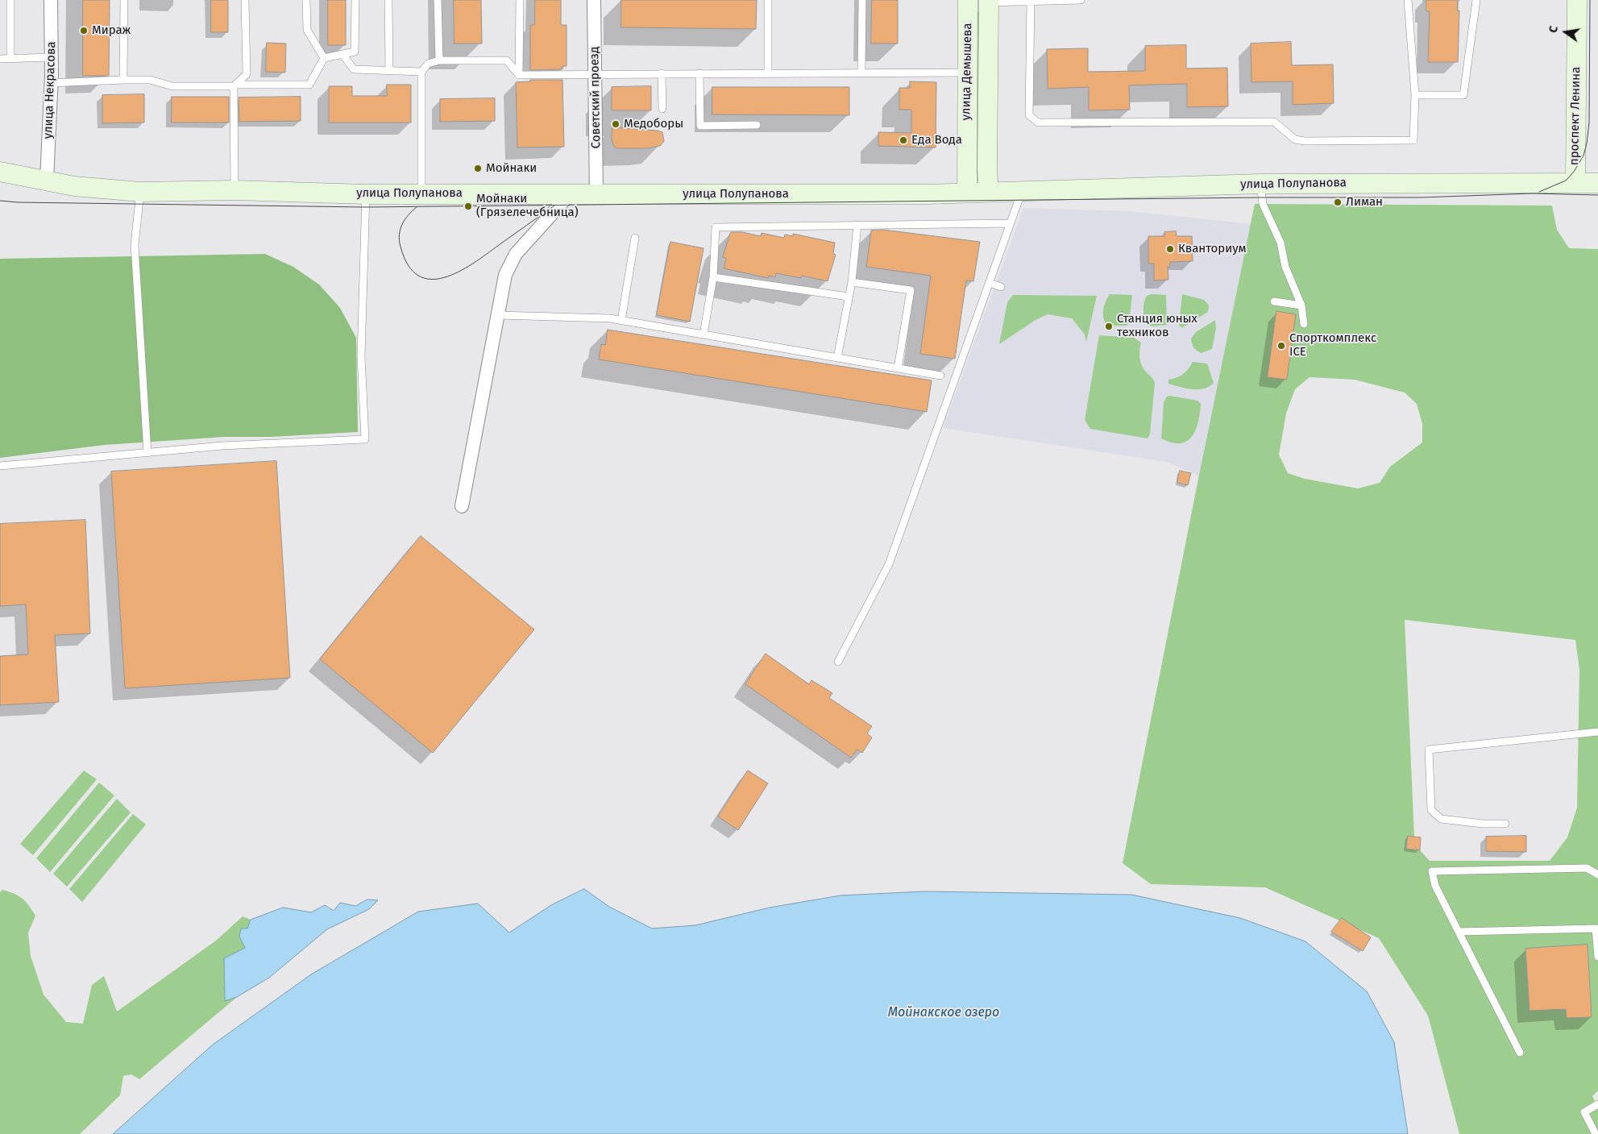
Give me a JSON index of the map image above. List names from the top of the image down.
{
  "streets": {
    "street": [
      "улица Демышева",
      "улица Некрасова",
      "Советский проезд",
      "проспект Ленина",
      "улица Полупанова"
    ]
  },
  "crossings": [
    ["улица Демышева", "улица Полупанова"],
    ["улица Некрасова", "улица Полупанова"],
    ["Советский проезд", "улица Полупанова"],
    ["проспект Ленина", "улица Полупанова"]
  ],
  "water": ["Мойнакское озеро"],
  "places": [
    "Мираж",
    "Медоборы",
    "Еда Вода",
    "Мойнаки",
    "Лиман",
    "Мойнаки (Грязелечебница)",
    "Кванториум",
    "Станция юных техников",
    "Спорткомплекс ICE"
  ],
  "north": "left"
}
